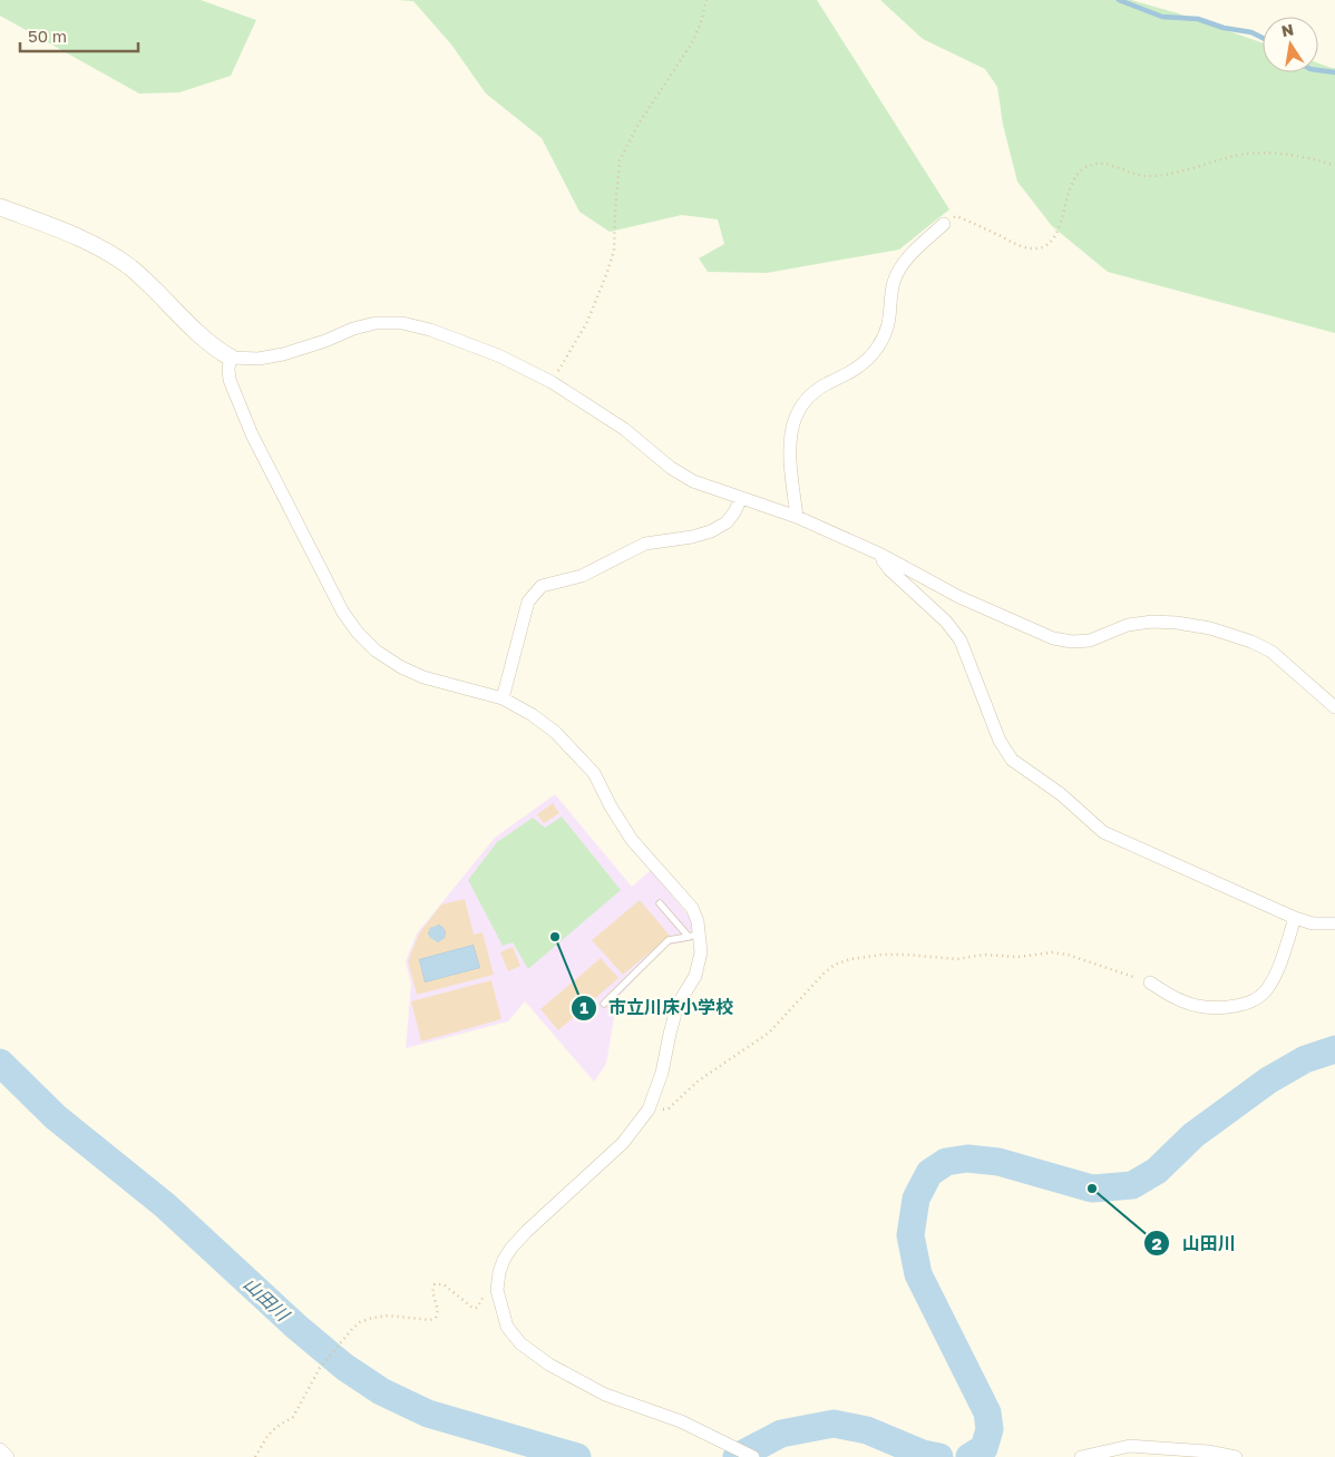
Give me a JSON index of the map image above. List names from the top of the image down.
{
  "water": ["山田川"],
  "places": ["市立川床小学校", "山田川"],
  "scale_bar": "50 m",
  "north": "top"
}
